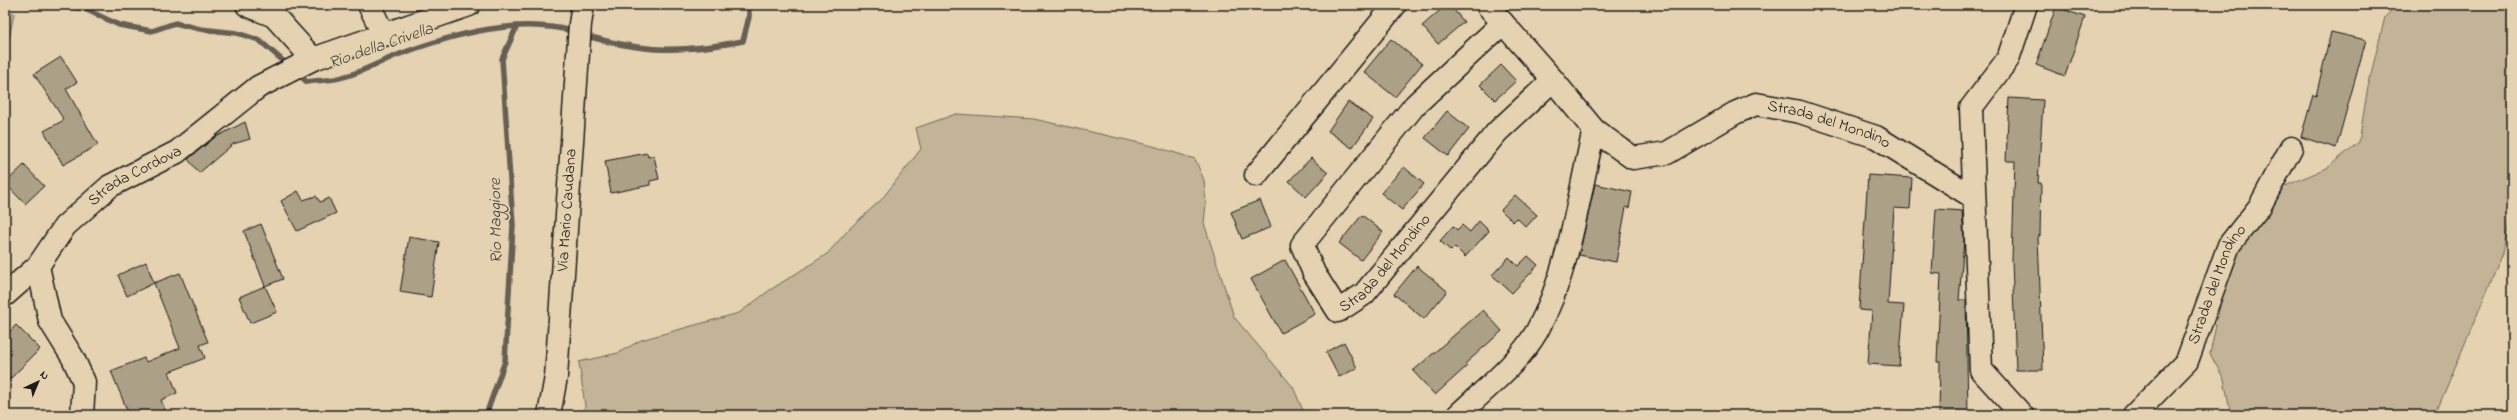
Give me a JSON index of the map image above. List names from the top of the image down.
{
  "streets": {
    "street": ["Strada del Mondino", "Strada Cordova", "Via Mario Caudana"]
  },
  "water": ["Rio della Crivella", "Rio Maggiore"],
  "north": "top right"
}
